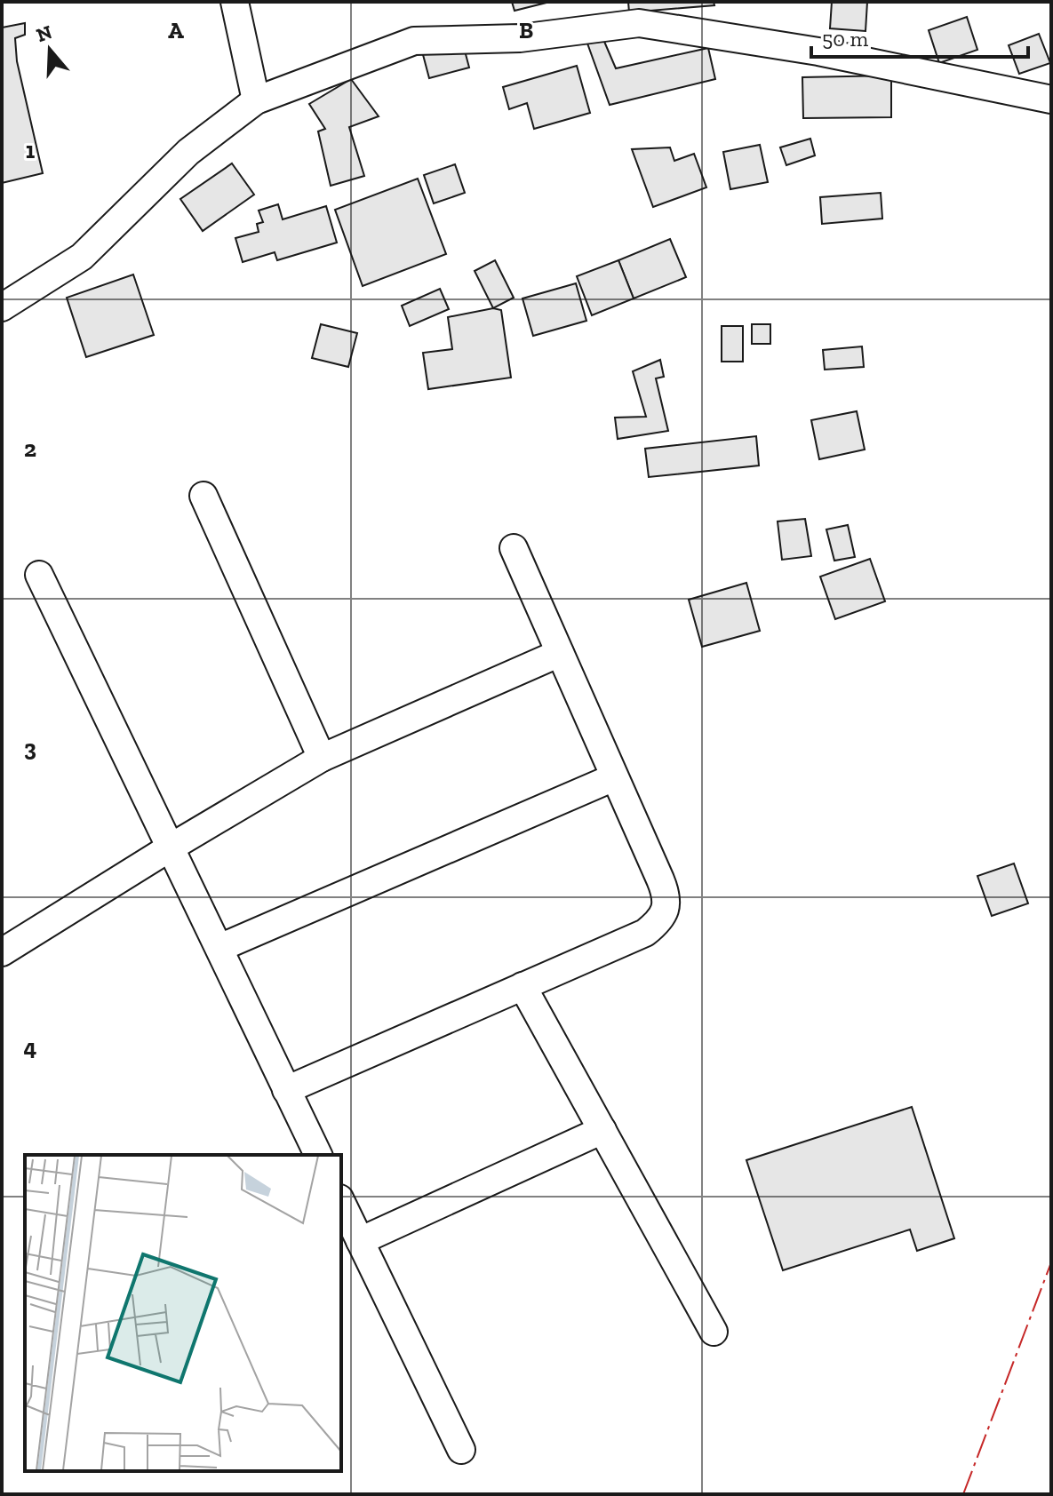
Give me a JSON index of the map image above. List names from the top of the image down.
{
  "scale_bar": "50 m",
  "north": "top",
  "grid": {
    "columns": ["A", "B"],
    "rows": [
      "1",
      "2",
      "3",
      "4"
    ]
  }
}
